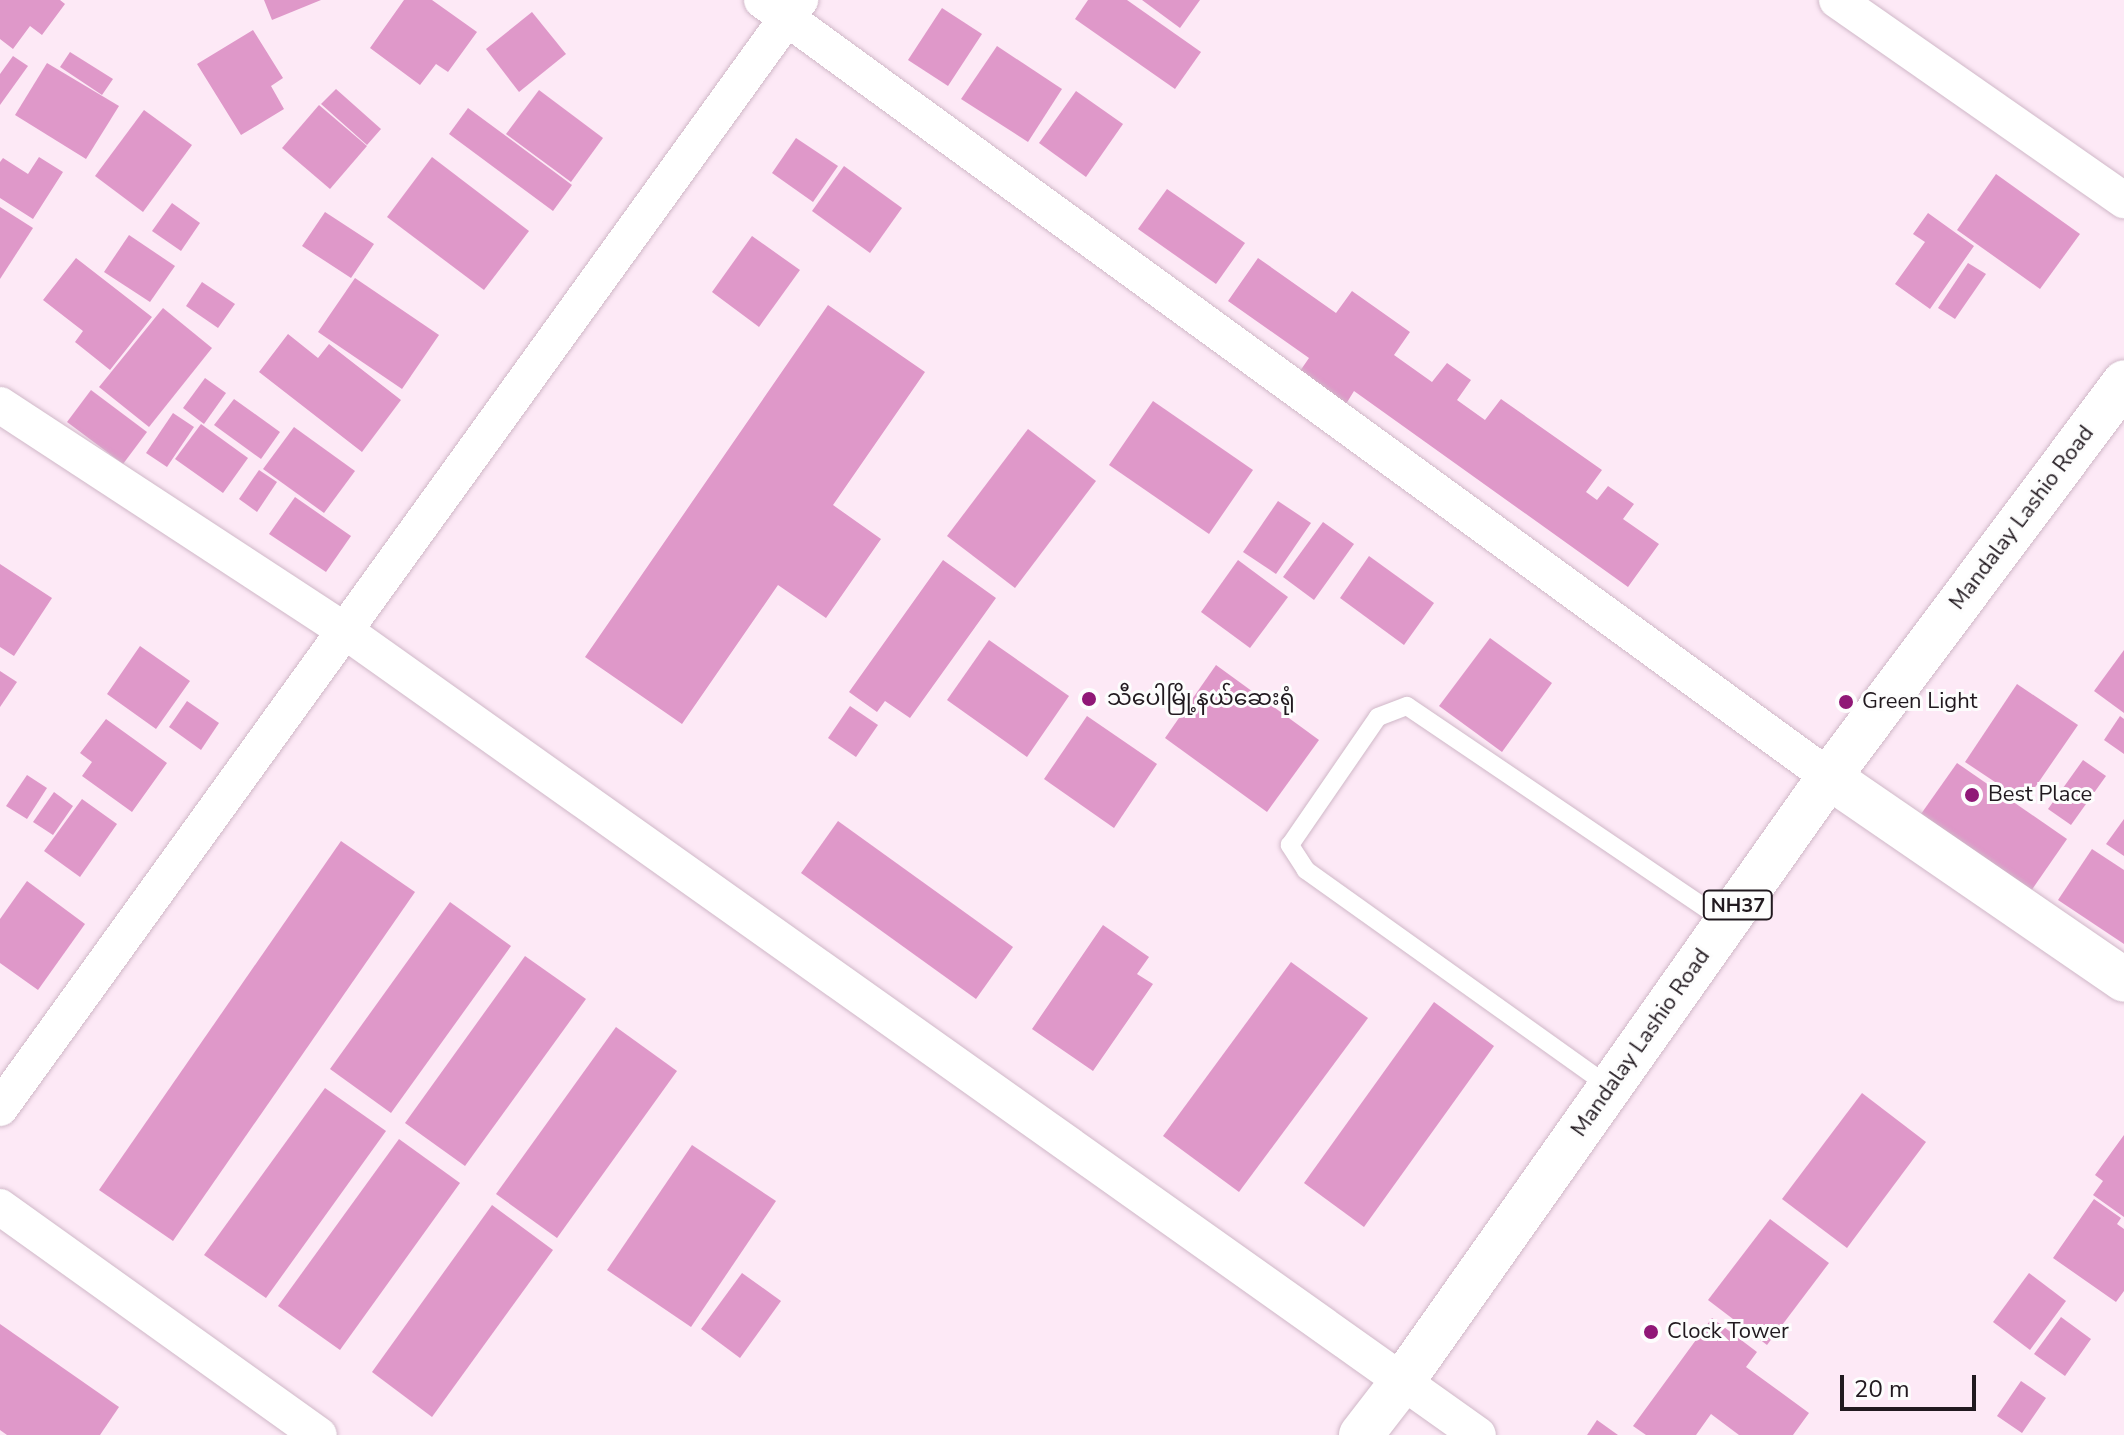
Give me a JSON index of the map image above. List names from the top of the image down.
{
  "streets": {
    "main road": ["Mandalay Lashio Road", "NH37"]
  },
  "places": [
    "သီပေါမြို့နယ်ဆေးရုံ",
    "Green Light",
    "Best Place",
    "Clock Tower"
  ],
  "scale_bar": "20 m"
}
